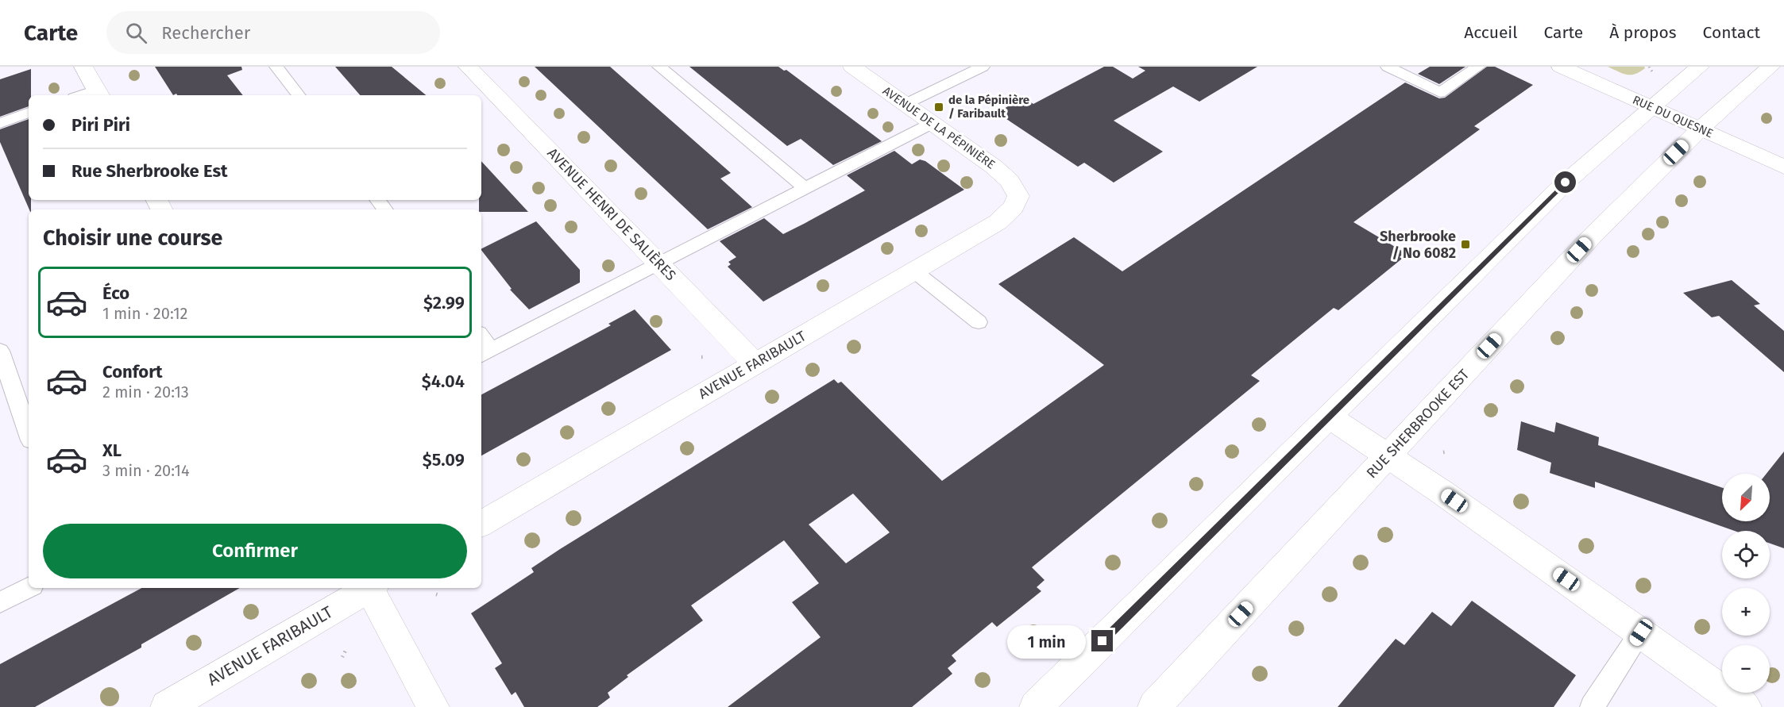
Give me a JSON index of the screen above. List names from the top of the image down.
{
  "streets": {
    "street": [
      "RUE DU QUESNE",
      "AVENUE DE LA PÉPINIÈRE",
      "AVENUE HENRI DE SALIÈRES",
      "AVENUE FARIBAULT",
      "RUE SHERBROOKE EST"
    ]
  },
  "crossings": [
    ["RUE DU QUESNE", "RUE SHERBROOKE EST"],
    ["AVENUE DE LA PÉPINIÈRE", "AVENUE FARIBAULT"],
    ["AVENUE HENRI DE SALIÈRES", "AVENUE FARIBAULT"]
  ],
  "places": {
    "transit": ["de la Pépinière / Faribault", "Sherbrooke / No 6082"]
  },
  "north": "bottom left",
  "page": {
    "header": "Carte",
    "search": "Rechercher",
    "nav": [
      "Accueil",
      "Carte",
      "À propos",
      "Contact"
    ],
    "banner": ["Piri Piri", "Rue Sherbrooke Est"],
    "heading": "Choisir une course",
    "list": [
      {
        "name": "Éco",
        "note": "1 min · 20:12",
        "value": "$2.99"
      },
      {
        "name": "Confort",
        "note": "2 min · 20:13",
        "value": "$4.04"
      },
      {
        "name": "XL",
        "note": "3 min · 20:14",
        "value": "$5.09"
      }
    ],
    "map_buttons": ["+", "−"],
    "buttons": "Confirmer",
    "bubble": "1 min"
  }
}
